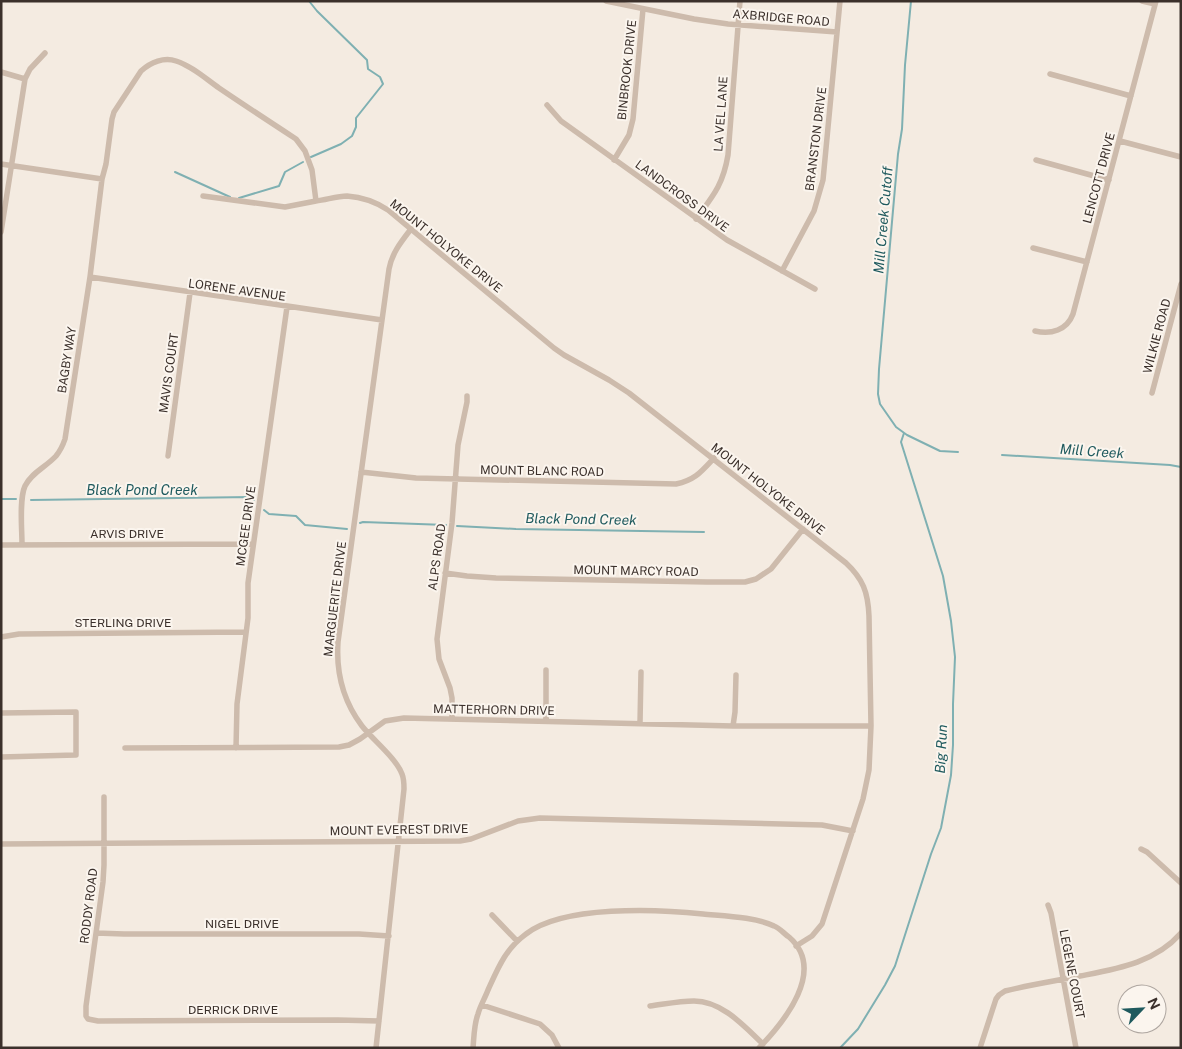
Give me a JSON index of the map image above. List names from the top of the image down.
{
  "streets": {
    "street": [
      "AXBRIDGE ROAD",
      "BINBROOK DRIVE",
      "LA VEL LANE",
      "BRANSTON DRIVE",
      "LENCOTT DRIVE",
      "LANDCROSS DRIVE",
      "MOUNT HOLYOKE DRIVE",
      "LORENE AVENUE",
      "WILKIE ROAD",
      "BAGBY WAY",
      "MAVIS COURT",
      "MOUNT BLANC ROAD",
      "MCGEE DRIVE",
      "ARVIS DRIVE",
      "ALPS ROAD",
      "MOUNT MARCY ROAD",
      "MARGUERITE DRIVE",
      "STERLING DRIVE",
      "MATTERHORN DRIVE",
      "MOUNT EVEREST DRIVE",
      "RODDY ROAD",
      "NIGEL DRIVE",
      "LEGENE COURT",
      "DERRICK DRIVE"
    ]
  },
  "crossings": [
    ["AXBRIDGE ROAD", "BINBROOK DRIVE"],
    ["AXBRIDGE ROAD", "LA VEL LANE"],
    ["AXBRIDGE ROAD", "BRANSTON DRIVE"],
    ["BINBROOK DRIVE", "LANDCROSS DRIVE"],
    ["LA VEL LANE", "LANDCROSS DRIVE"],
    ["BRANSTON DRIVE", "LANDCROSS DRIVE"],
    ["MOUNT HOLYOKE DRIVE", "BAGBY WAY"],
    ["MOUNT HOLYOKE DRIVE", "MOUNT BLANC ROAD"],
    ["MOUNT HOLYOKE DRIVE", "MOUNT MARCY ROAD"],
    ["MOUNT HOLYOKE DRIVE", "MARGUERITE DRIVE"],
    ["MOUNT HOLYOKE DRIVE", "MATTERHORN DRIVE"],
    ["MOUNT HOLYOKE DRIVE", "MOUNT EVEREST DRIVE"],
    ["LORENE AVENUE", "BAGBY WAY"],
    ["LORENE AVENUE", "MAVIS COURT"],
    ["LORENE AVENUE", "MCGEE DRIVE"],
    ["LORENE AVENUE", "MARGUERITE DRIVE"],
    ["BAGBY WAY", "ARVIS DRIVE"],
    ["MOUNT BLANC ROAD", "ALPS ROAD"],
    ["MOUNT BLANC ROAD", "MARGUERITE DRIVE"],
    ["MCGEE DRIVE", "ARVIS DRIVE"],
    ["MCGEE DRIVE", "STERLING DRIVE"],
    ["MCGEE DRIVE", "MATTERHORN DRIVE"],
    ["ALPS ROAD", "MOUNT MARCY ROAD"],
    ["ALPS ROAD", "MATTERHORN DRIVE"],
    ["MARGUERITE DRIVE", "MATTERHORN DRIVE"],
    ["MARGUERITE DRIVE", "MOUNT EVEREST DRIVE"],
    ["MARGUERITE DRIVE", "NIGEL DRIVE"],
    ["MARGUERITE DRIVE", "DERRICK DRIVE"],
    ["MOUNT EVEREST DRIVE", "RODDY ROAD"],
    ["RODDY ROAD", "NIGEL DRIVE"],
    ["RODDY ROAD", "DERRICK DRIVE"]
  ],
  "water": [
    "Mill Creek Cutoff",
    "Mill Creek",
    "Black Pond Creek",
    "Big Run"
  ],
  "north": "top right"
}
